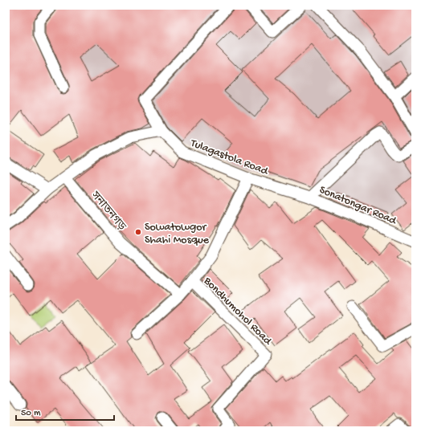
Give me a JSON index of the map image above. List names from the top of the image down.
{
  "streets": {
    "street": [
      "Tulagastola Road",
      "Sonatongar Road",
      "সনাতনগড়",
      "Bondhumohol Road"
    ]
  },
  "crossings": [
    ["Tulagastola Road", "Sonatongar Road"]
  ],
  "places": ["Sowatowgor Shahi Mosque"],
  "scale_bar": "50 m"
}
